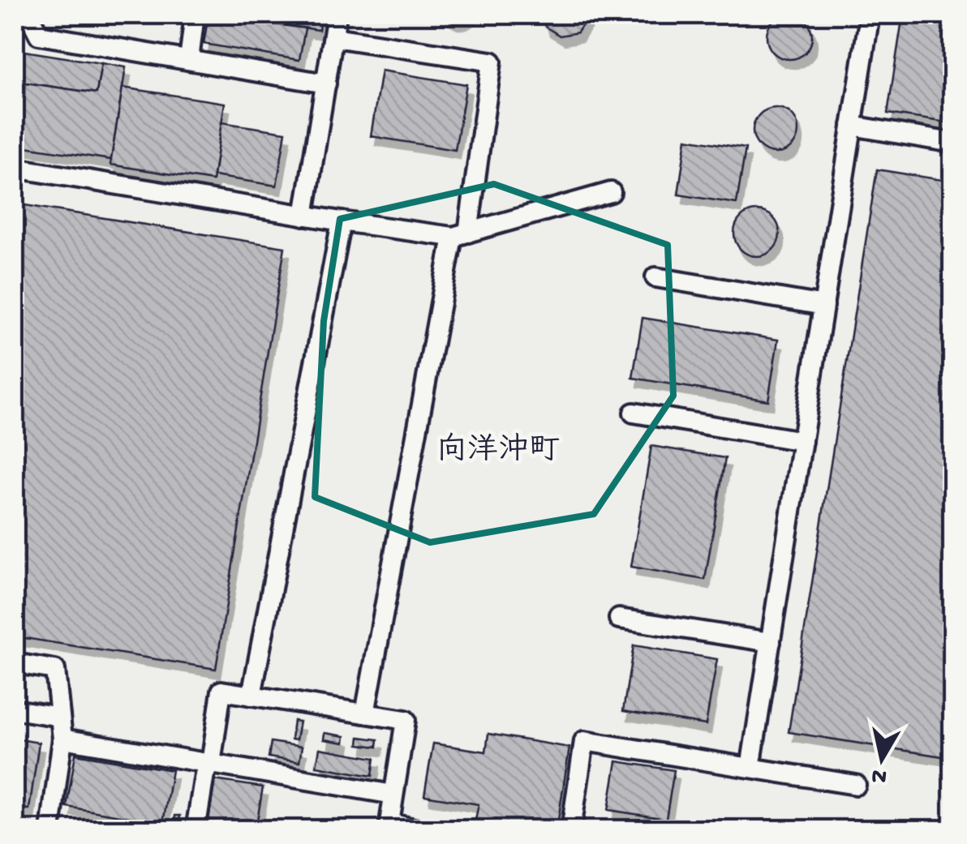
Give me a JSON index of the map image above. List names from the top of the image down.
{
  "districts": ["向洋沖町"],
  "north": "bottom"
}
